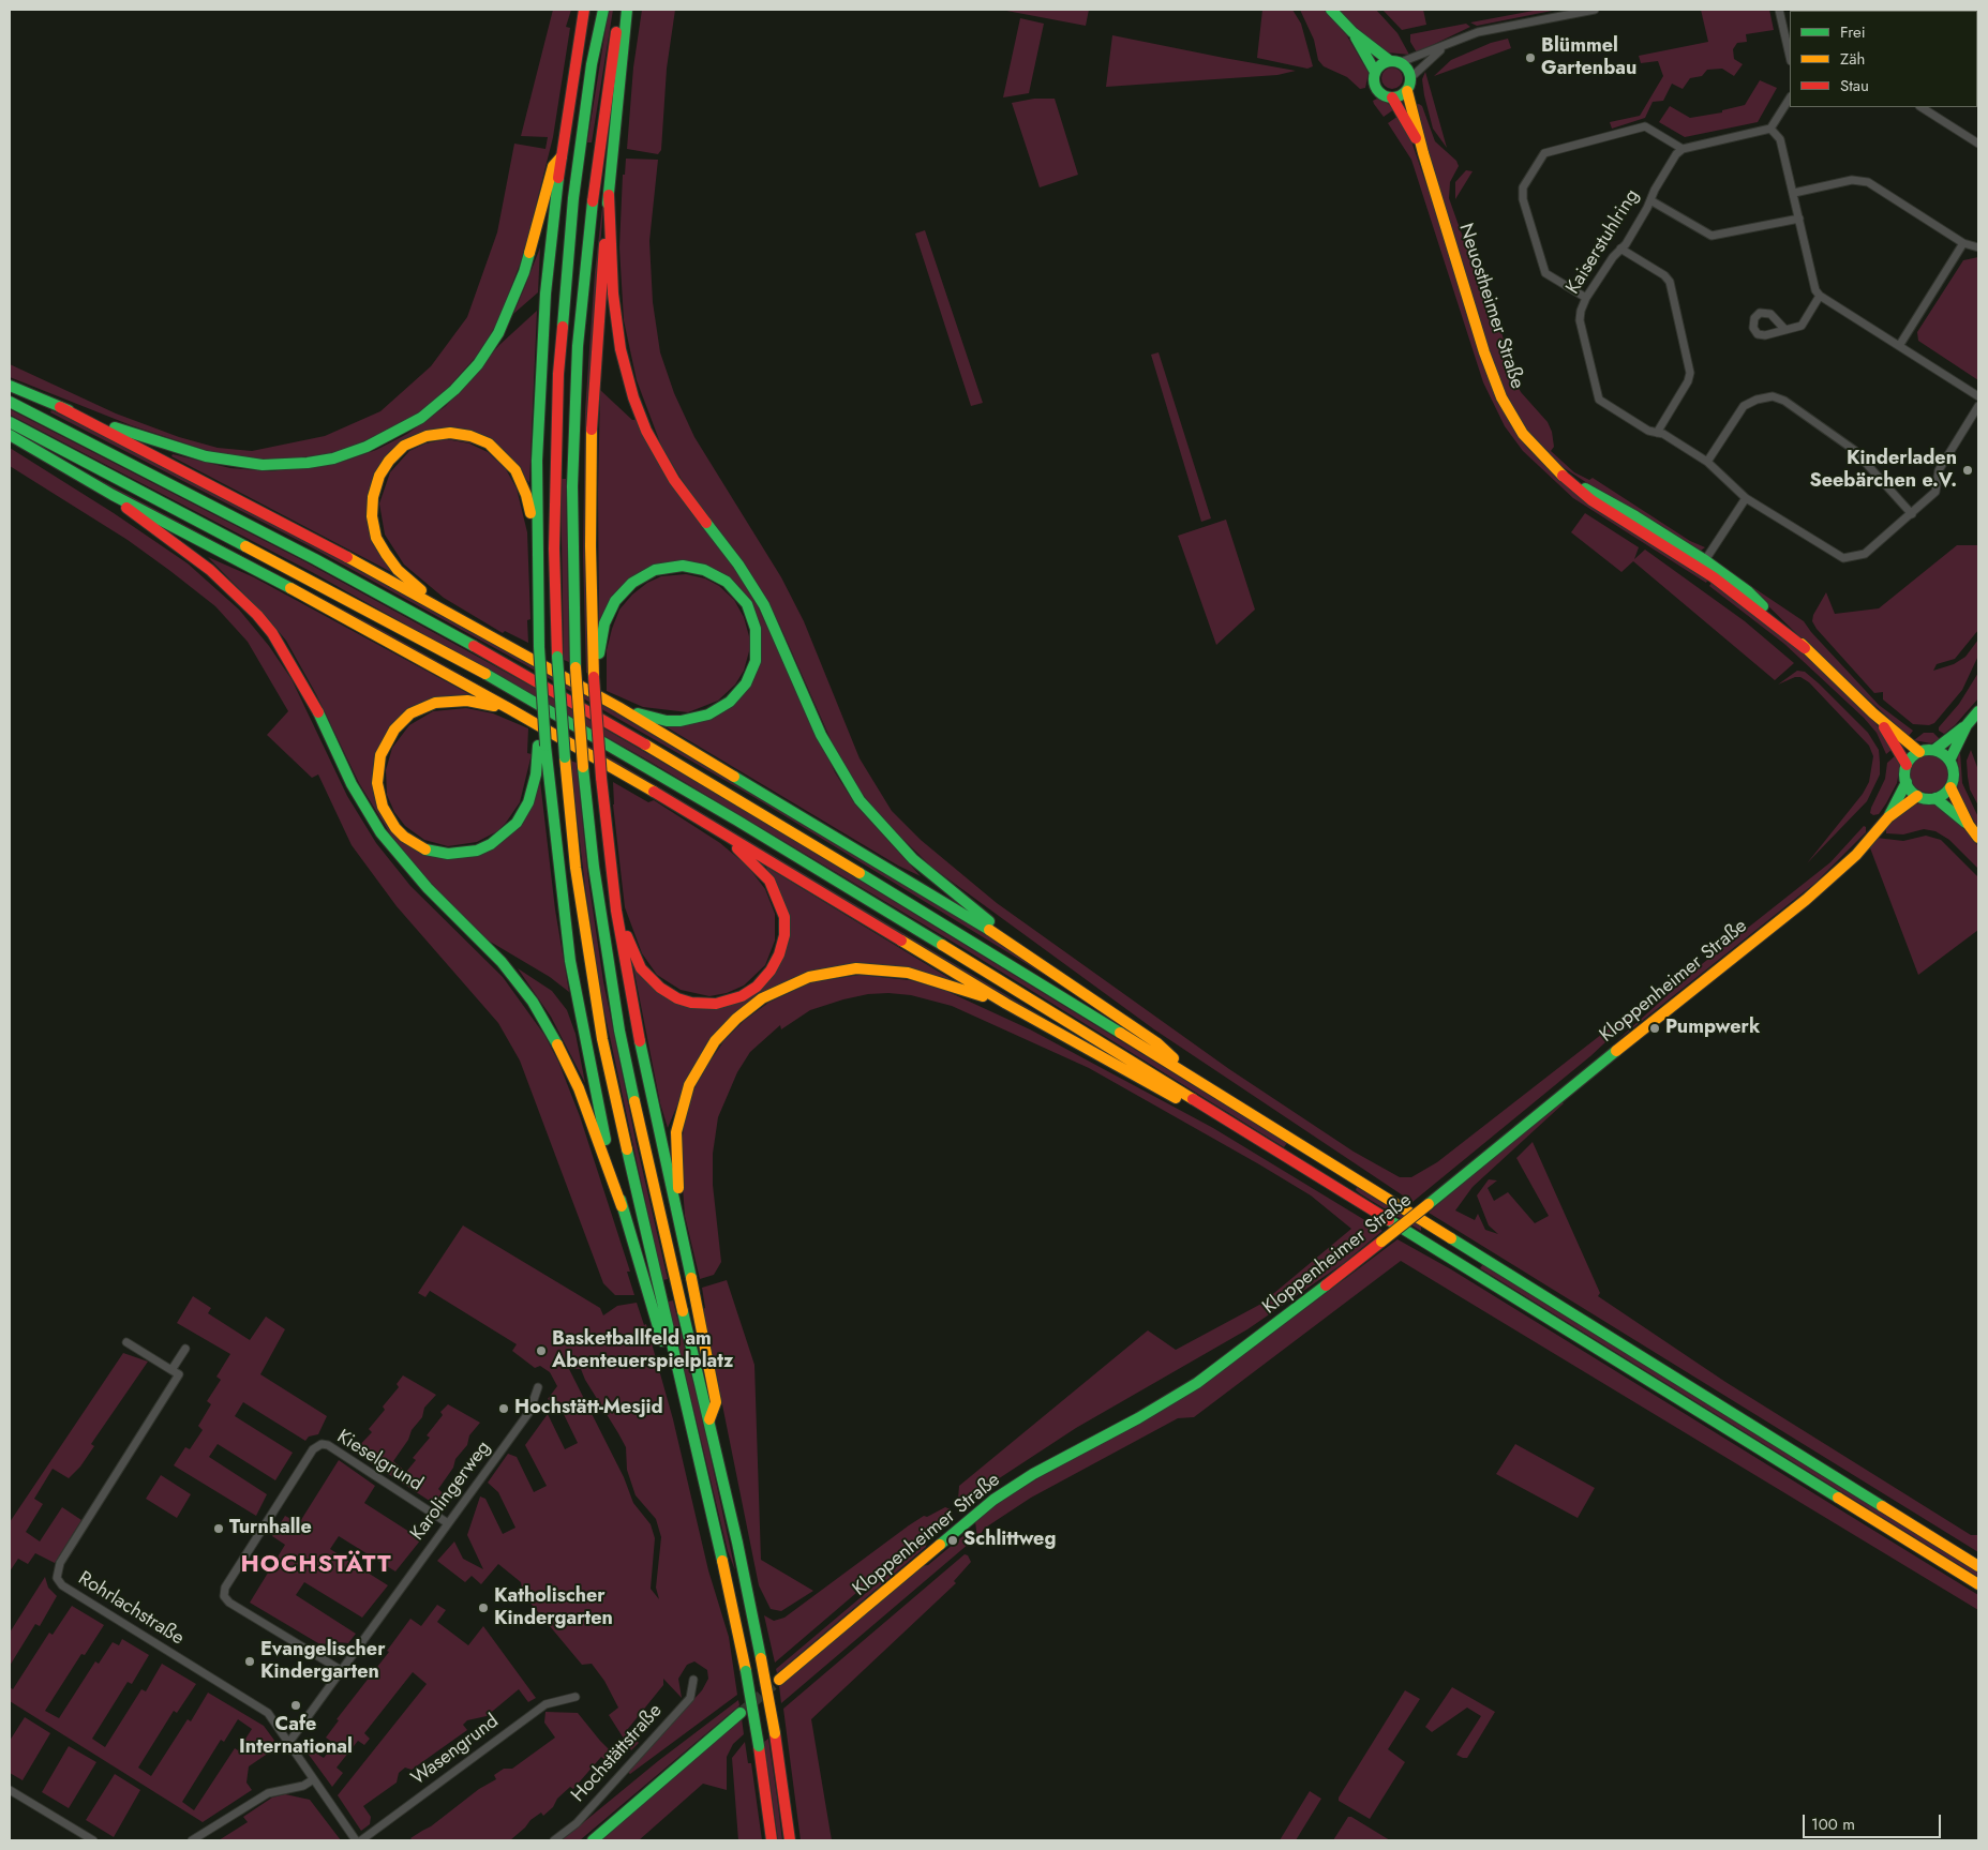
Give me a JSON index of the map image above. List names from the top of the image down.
{
  "streets": {
    "main road": ["Neuostheimer Straße", "Kloppenheimer Straße"],
    "street": [
      "Kaiserstuhlring",
      "Kieselgrund",
      "Karolingerweg",
      "Rohrlachstraße",
      "Wasengrund",
      "Hochstättstraße"
    ]
  },
  "crossings": [
    ["Neuostheimer Straße", "Kloppenheimer Straße"],
    ["Kieselgrund", "Karolingerweg"],
    ["Karolingerweg", "Rohrlachstraße"]
  ],
  "districts": ["HOCHSTÄTT"],
  "places": [
    "Blümmel Gartenbau",
    "Kinderladen Seebärchen e.V.",
    "Pumpwerk",
    "Basketballfeld am Abenteuerspielplatz",
    "Hochstätt-Mesjid",
    "Turnhalle",
    "Schlittweg",
    "Katholischer Kindergarten",
    "Evangelischer Kindergarten",
    "Cafe International"
  ],
  "legend": ["Frei", "Zäh", "Stau"],
  "scale_bar": "100 m"
}
